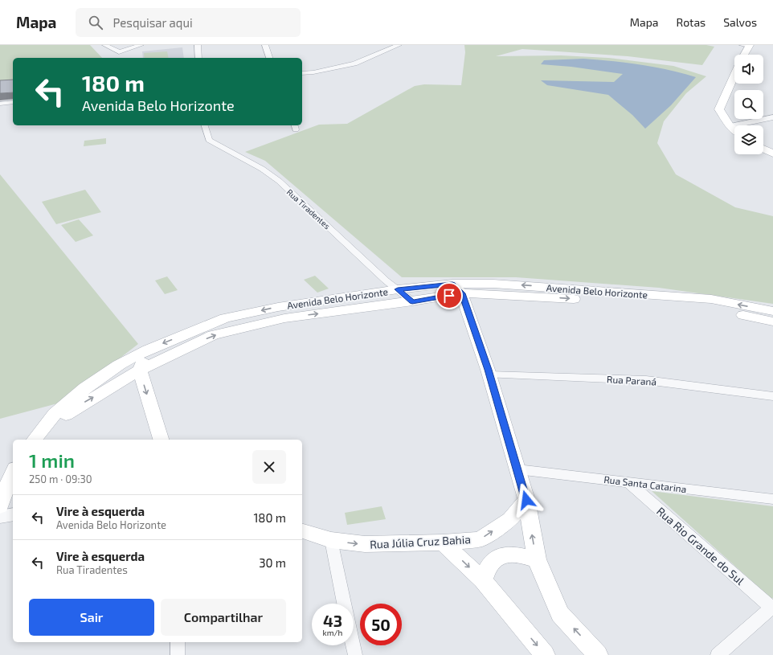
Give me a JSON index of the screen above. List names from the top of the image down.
{
  "streets": {
    "main road": ["Avenida Belo Horizonte", "Rua Júlia Cruz Bahia"],
    "street": [
      "Rua Tiradentes",
      "Rua Paraná",
      "Rua Santa Catarina",
      "Rua Rio Grande do Sul"
    ]
  },
  "crossings": [
    ["Rua Tiradentes", "Avenida Belo Horizonte"],
    ["Rua Santa Catarina", "Rua Rio Grande do Sul"]
  ],
  "one_way": ["Rua Júlia Cruz Bahia"],
  "page": {
    "header": "Mapa",
    "search": "Pesquisar aqui",
    "nav": ["Mapa", "Rotas", "Salvos"],
    "turn": ["180 m", "Avenida Belo Horizonte"],
    "heading": ["1 min", "250 m · 09:30"],
    "list": [
      {
        "name": "Vire à esquerda",
        "note": "Avenida Belo Horizonte",
        "value": "180 m"
      },
      {
        "name": "Vire à esquerda",
        "note": "Rua Tiradentes",
        "value": "30 m"
      }
    ],
    "buttons": ["Sair", "Compartilhar"],
    "speed": "43 km/h",
    "limit": "50"
  }
}
